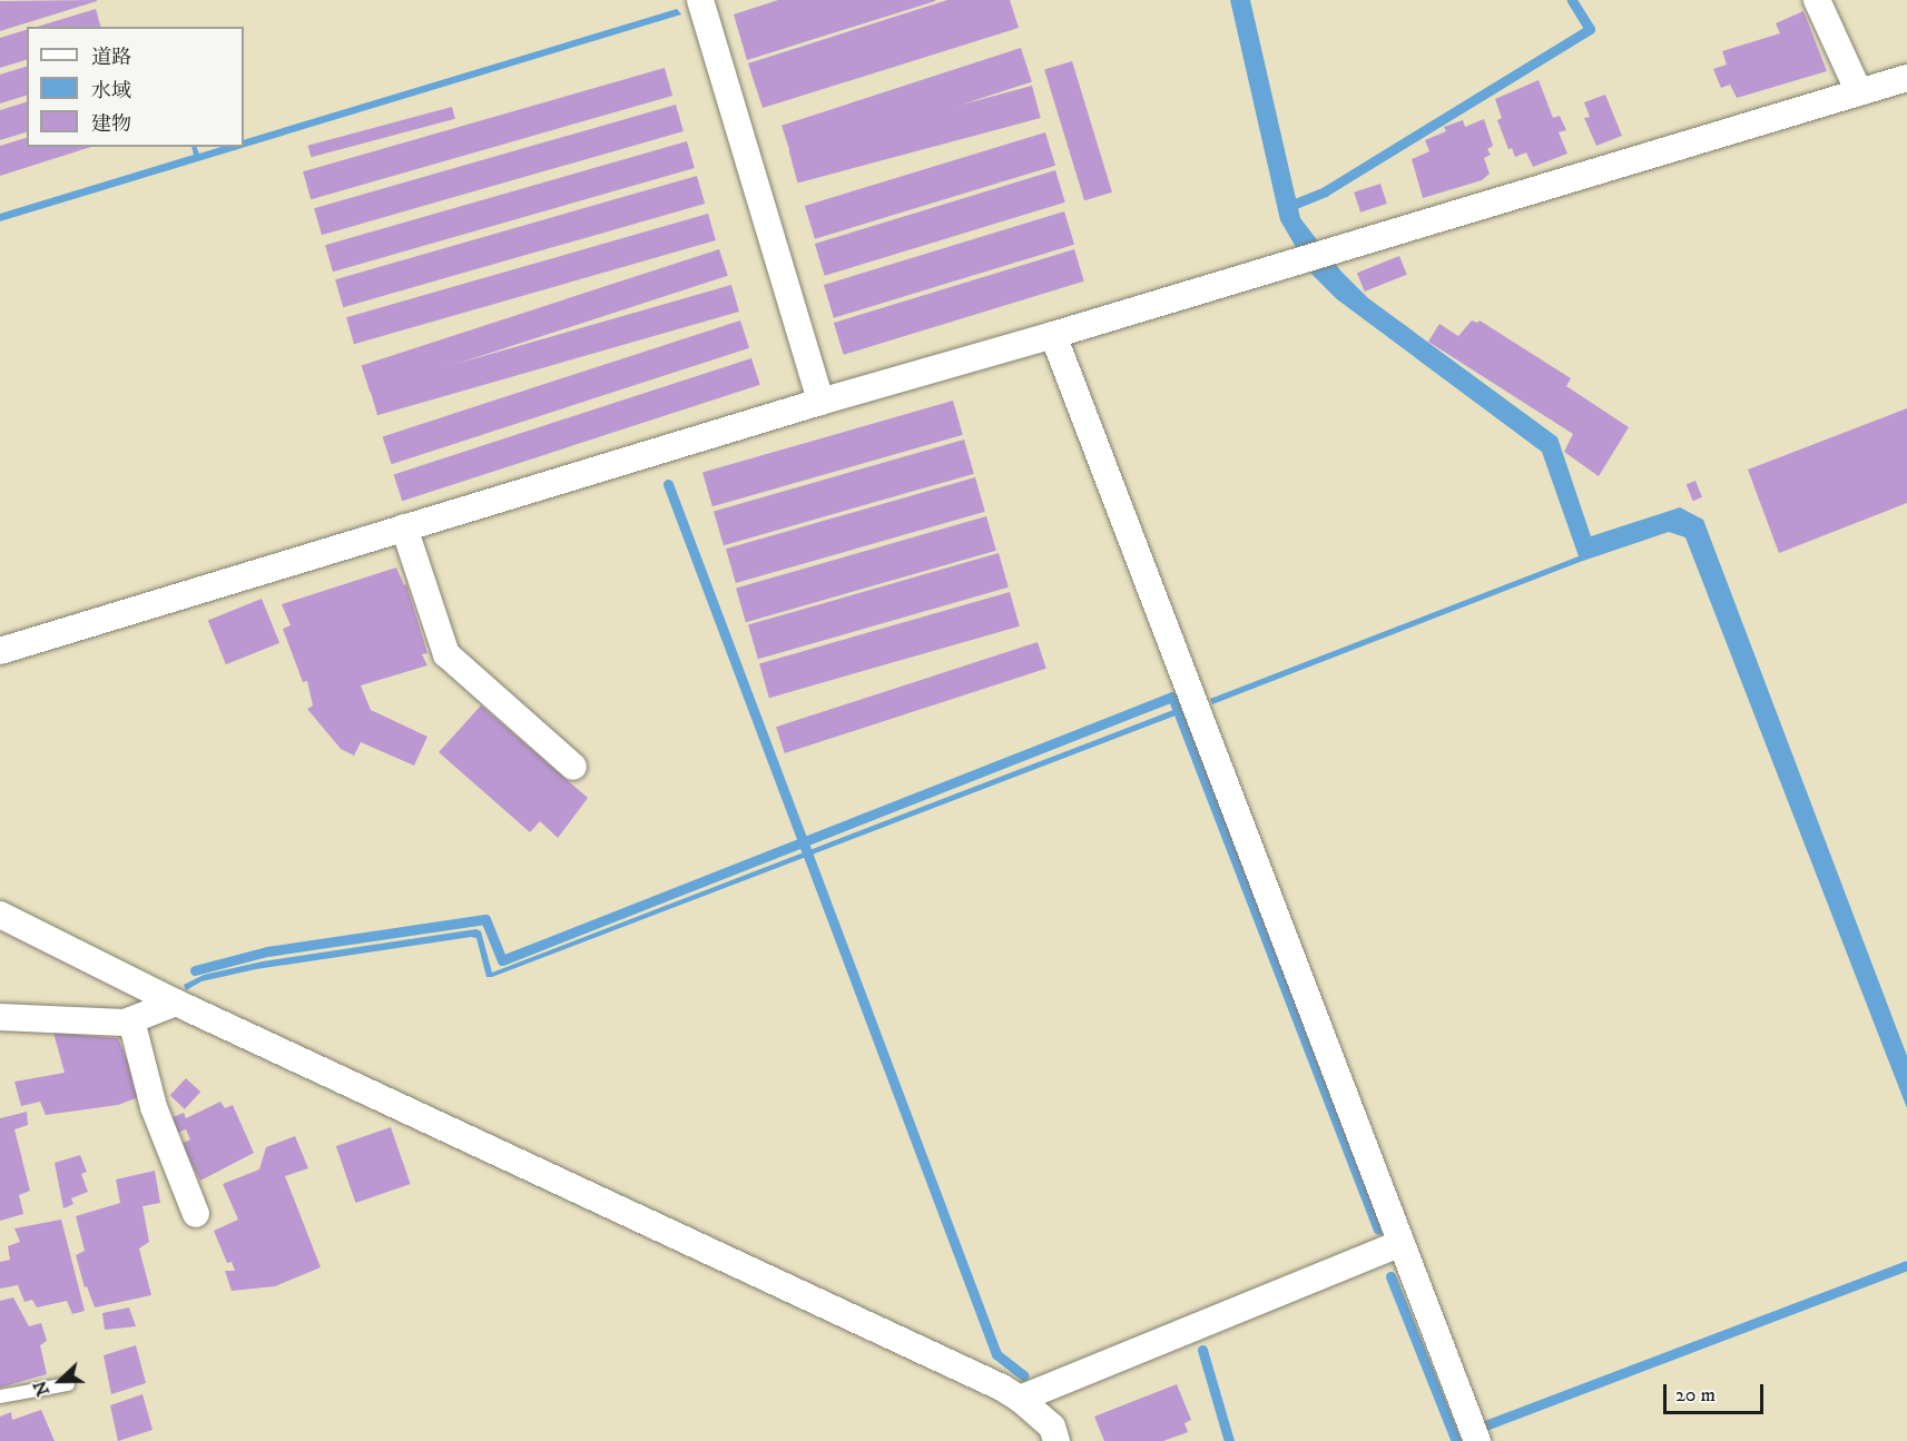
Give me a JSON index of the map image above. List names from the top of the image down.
{
  "legend": ["道路", "水域", "建物"],
  "scale_bar": "20 m",
  "north": "left"
}
